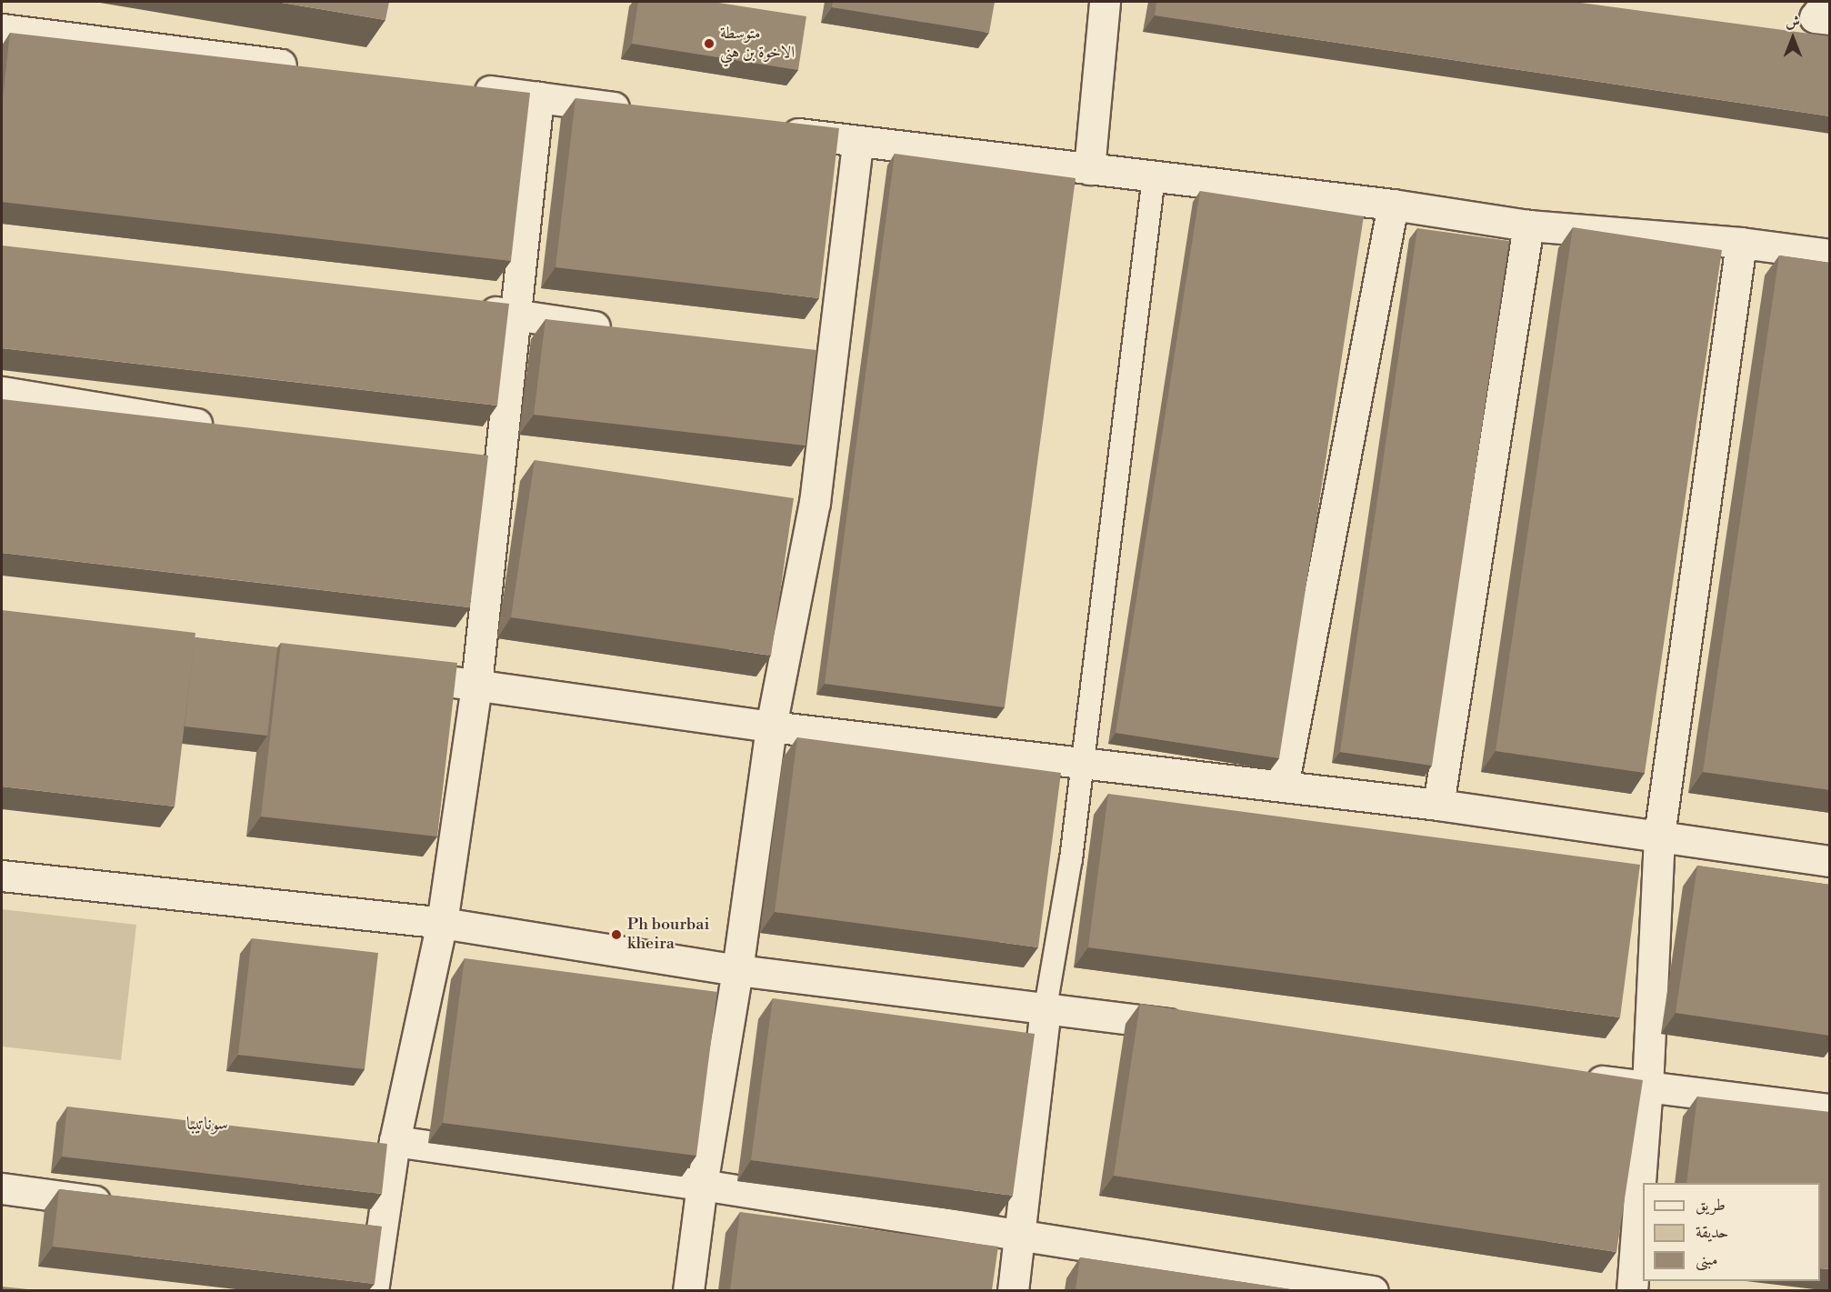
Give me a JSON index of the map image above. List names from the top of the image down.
{
  "districts": ["سوناتيبا"],
  "places": ["متوسطة الاخوة بن هني", "Ph bourbai kheira"],
  "legend": ["طريق", "حديقة", "مبنى"],
  "north": "top"
}
